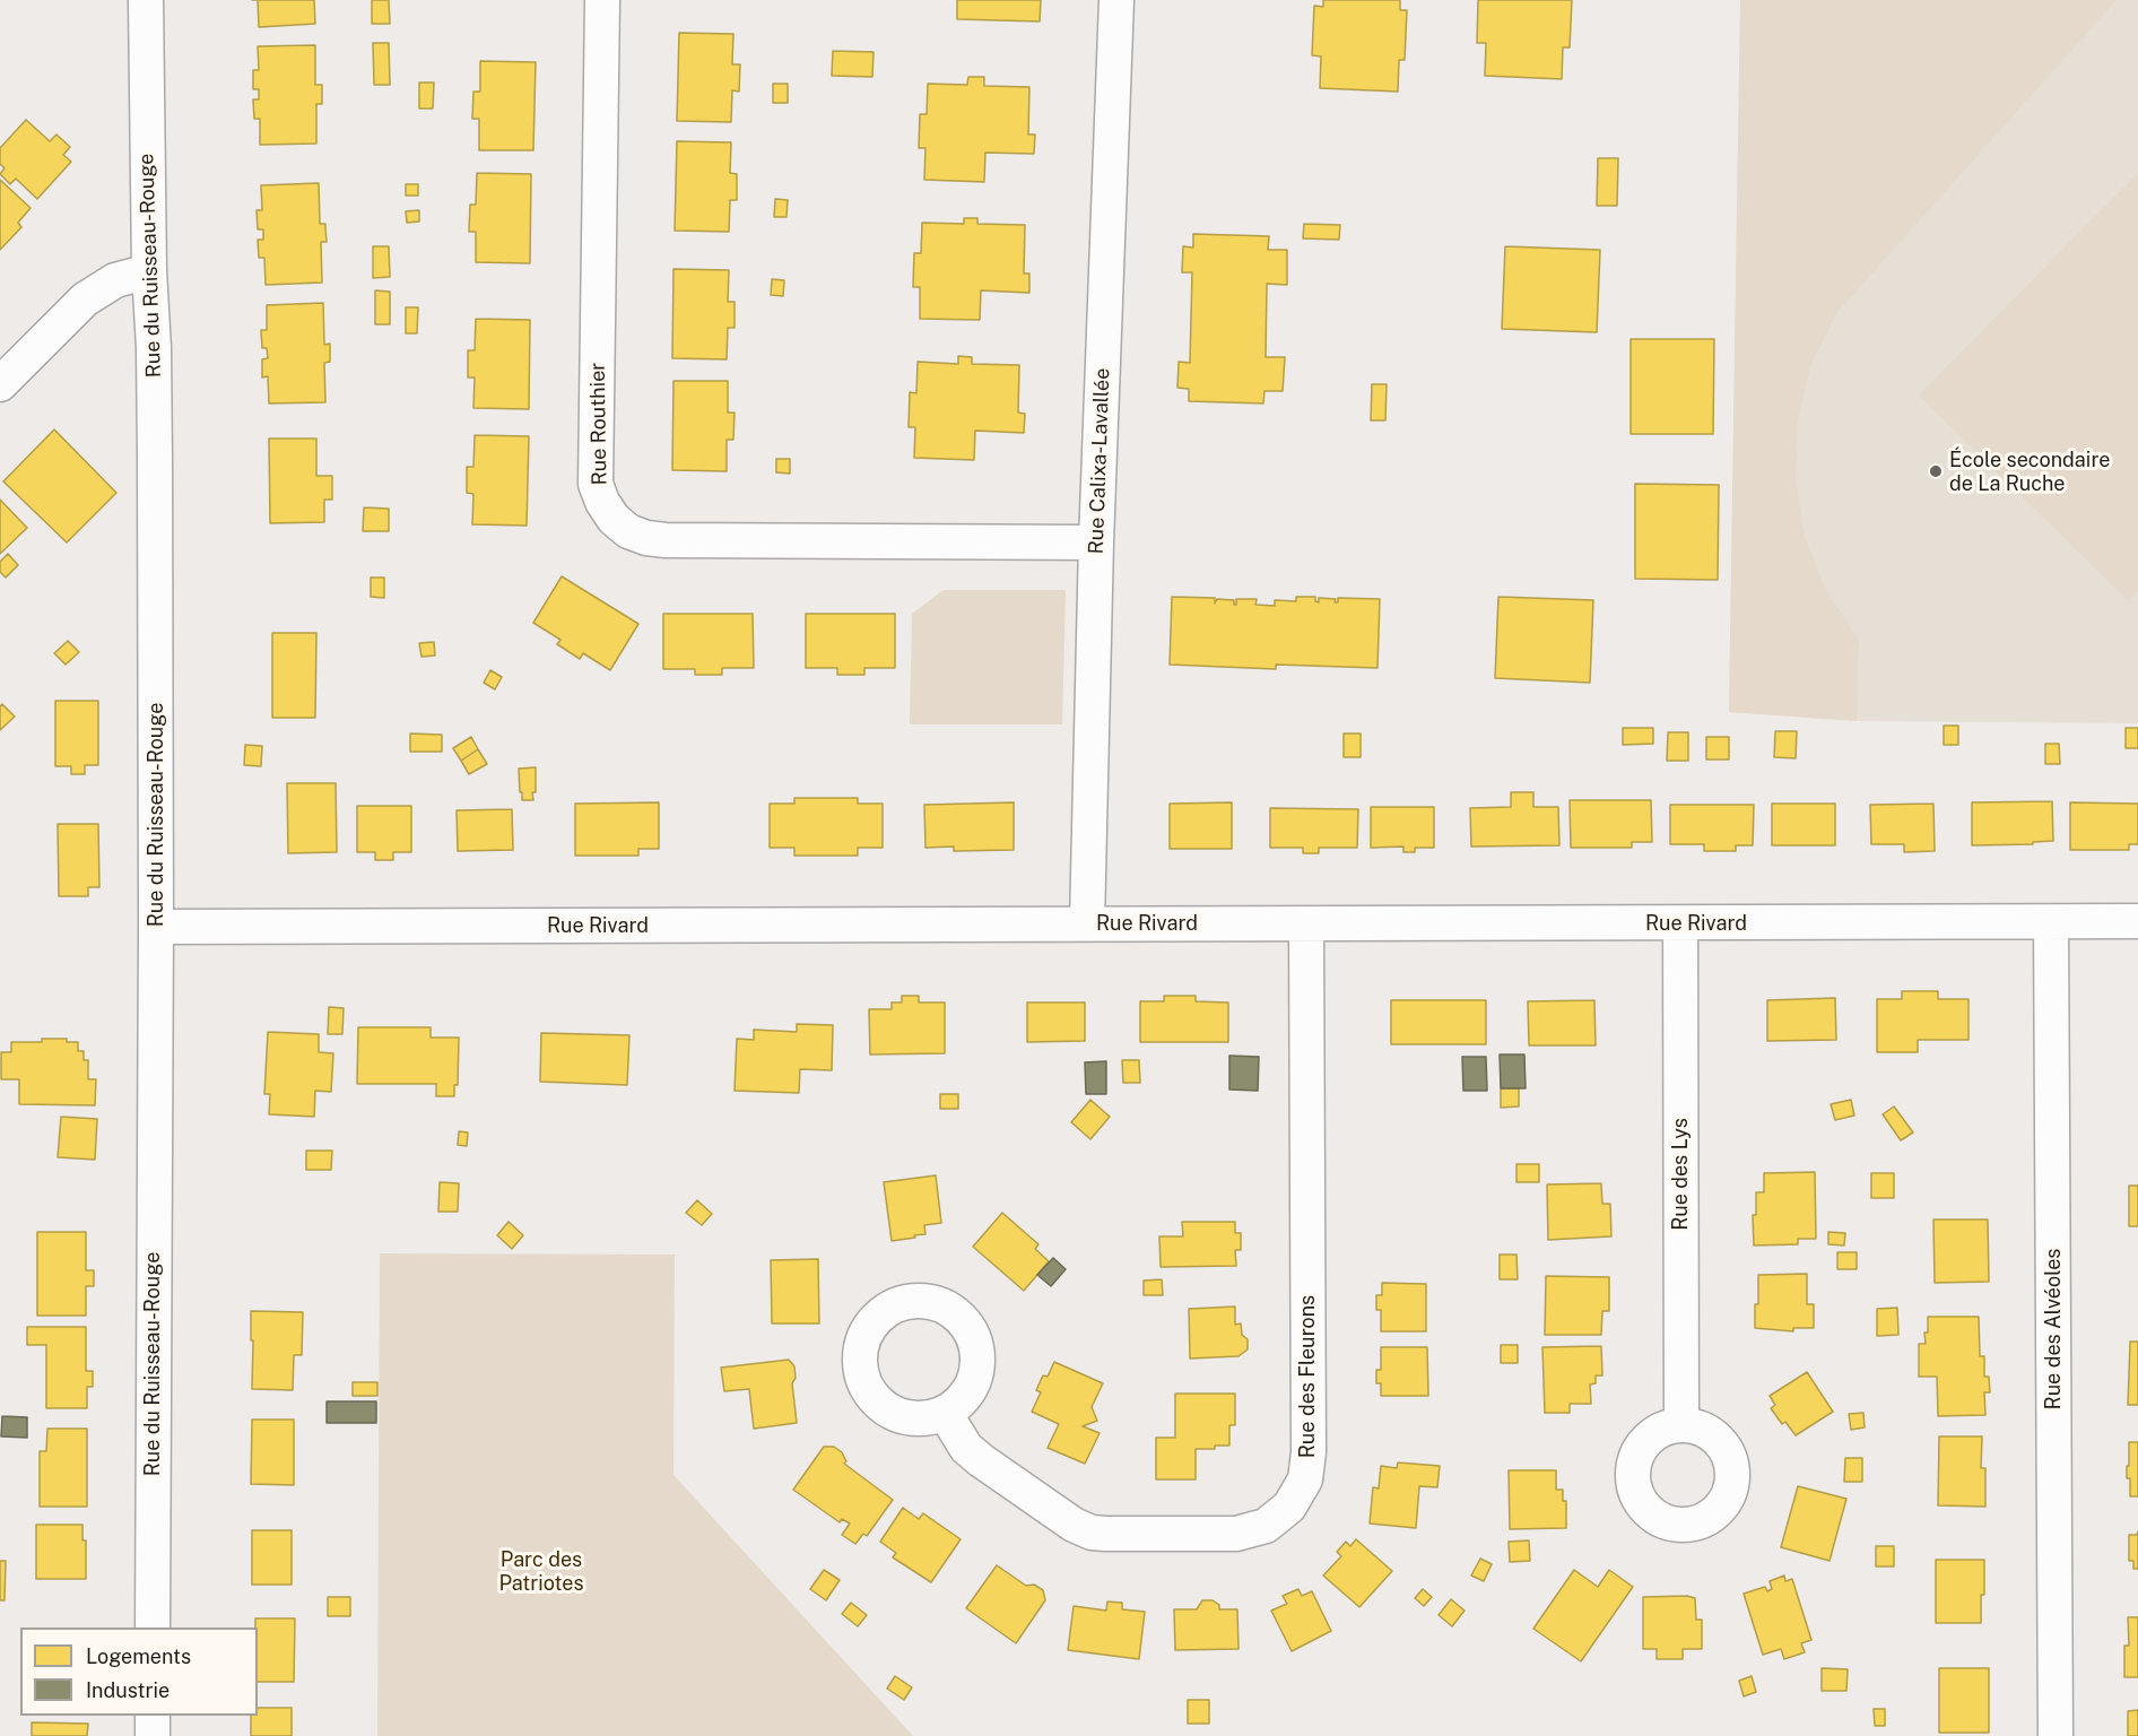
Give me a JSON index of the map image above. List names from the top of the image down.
{
  "streets": {
    "street": [
      "Rue du Ruisseau-Rouge",
      "Rue Routhier",
      "Rue Calixa-Lavallée",
      "Rue Rivard",
      "Rue des Lys",
      "Rue des Alvéoles",
      "Rue des Fleurons"
    ]
  },
  "crossings": [
    ["Rue du Ruisseau-Rouge", "Rue Rivard"],
    ["Rue Routhier", "Rue Calixa-Lavallée"],
    ["Rue Calixa-Lavallée", "Rue Rivard"],
    ["Rue Rivard", "Rue des Lys"],
    ["Rue Rivard", "Rue des Alvéoles"],
    ["Rue Rivard", "Rue des Fleurons"]
  ],
  "parks": ["Parc des Patriotes"],
  "places": ["École secondaire de La Ruche"],
  "legend": ["Logements", "Industrie"]
}
